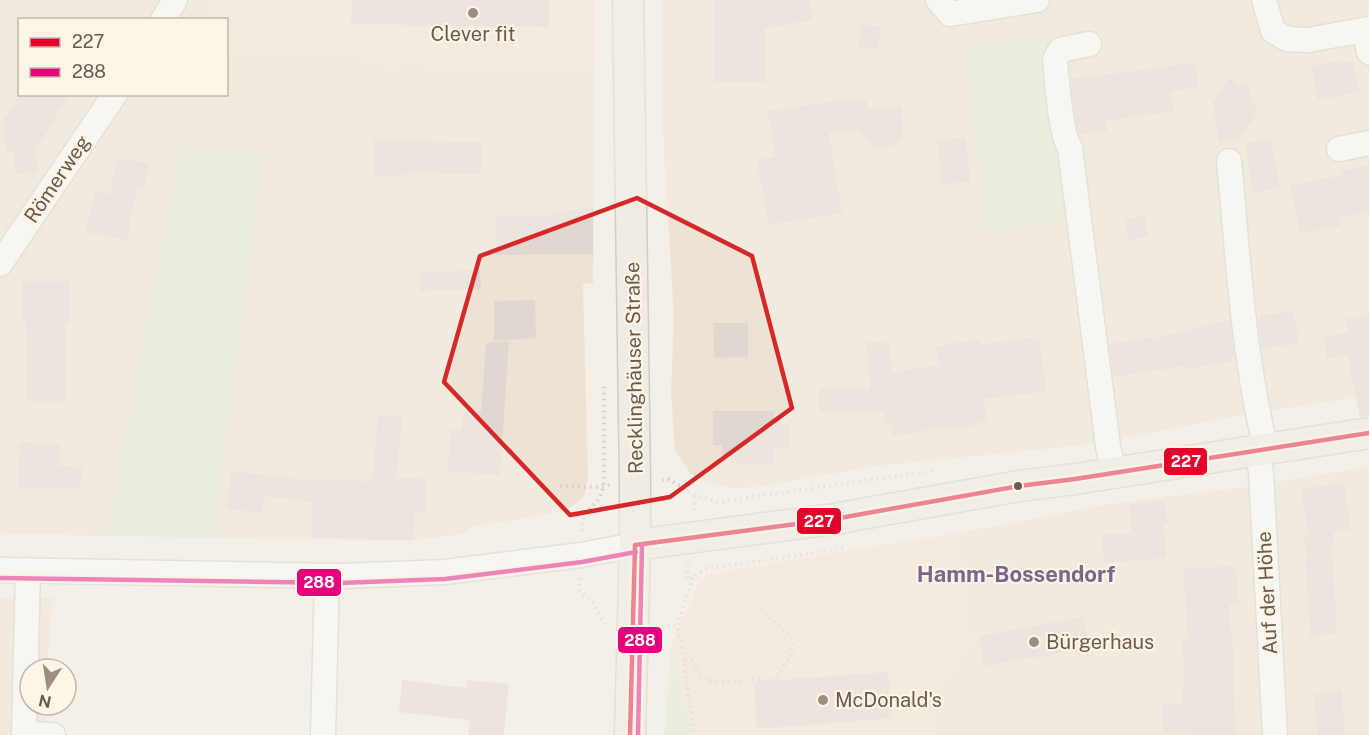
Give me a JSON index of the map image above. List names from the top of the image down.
{
  "streets": {
    "main road": ["Recklinghäuser Straße"],
    "street": ["Römerweg", "Auf der Höhe"]
  },
  "districts": ["Hamm-Bossendorf"],
  "places": ["Clever fit", "Bürgerhaus", "McDonald's"],
  "lines": ["transit line 227", "transit line 288"],
  "legend": ["227", "288"],
  "north": "bottom"
}
